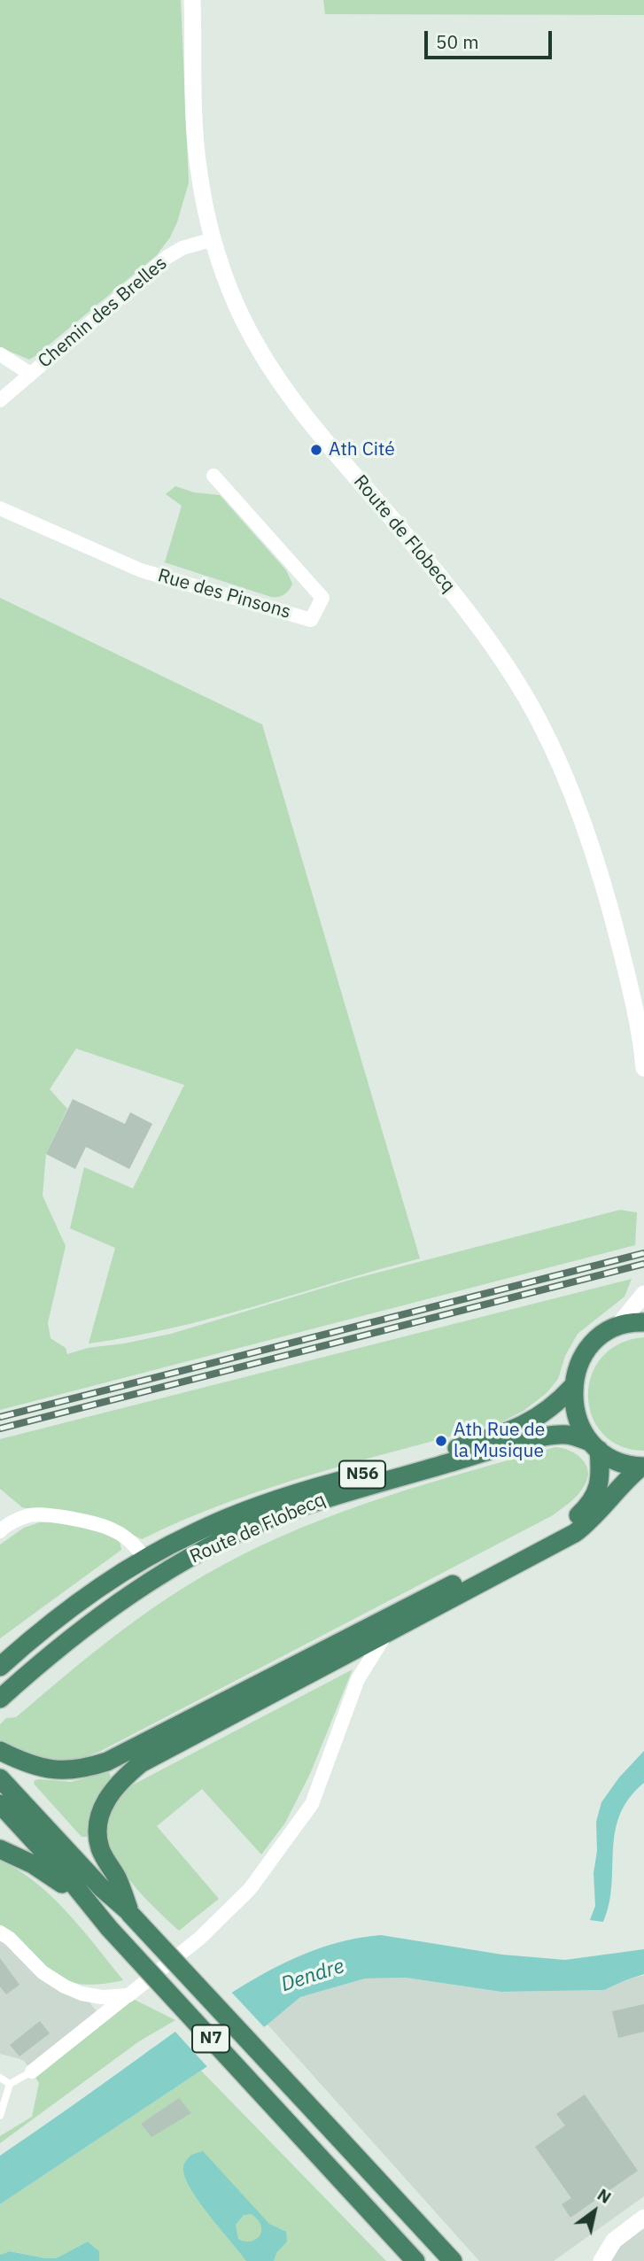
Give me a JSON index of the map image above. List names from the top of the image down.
{
  "streets": {
    "highway": ["Route de Flobecq", "N56", "N7"],
    "street": ["Chemin des Brelles", "Rue des Pinsons"]
  },
  "crossings": [
    ["Chemin des Brelles", "Route de Flobecq"],
    ["Route de Flobecq", "N56"]
  ],
  "water": ["Dendre"],
  "places": ["Ath Cité", "Ath Rue de la Musique"],
  "scale_bar": "50 m",
  "north": "top right"
}
